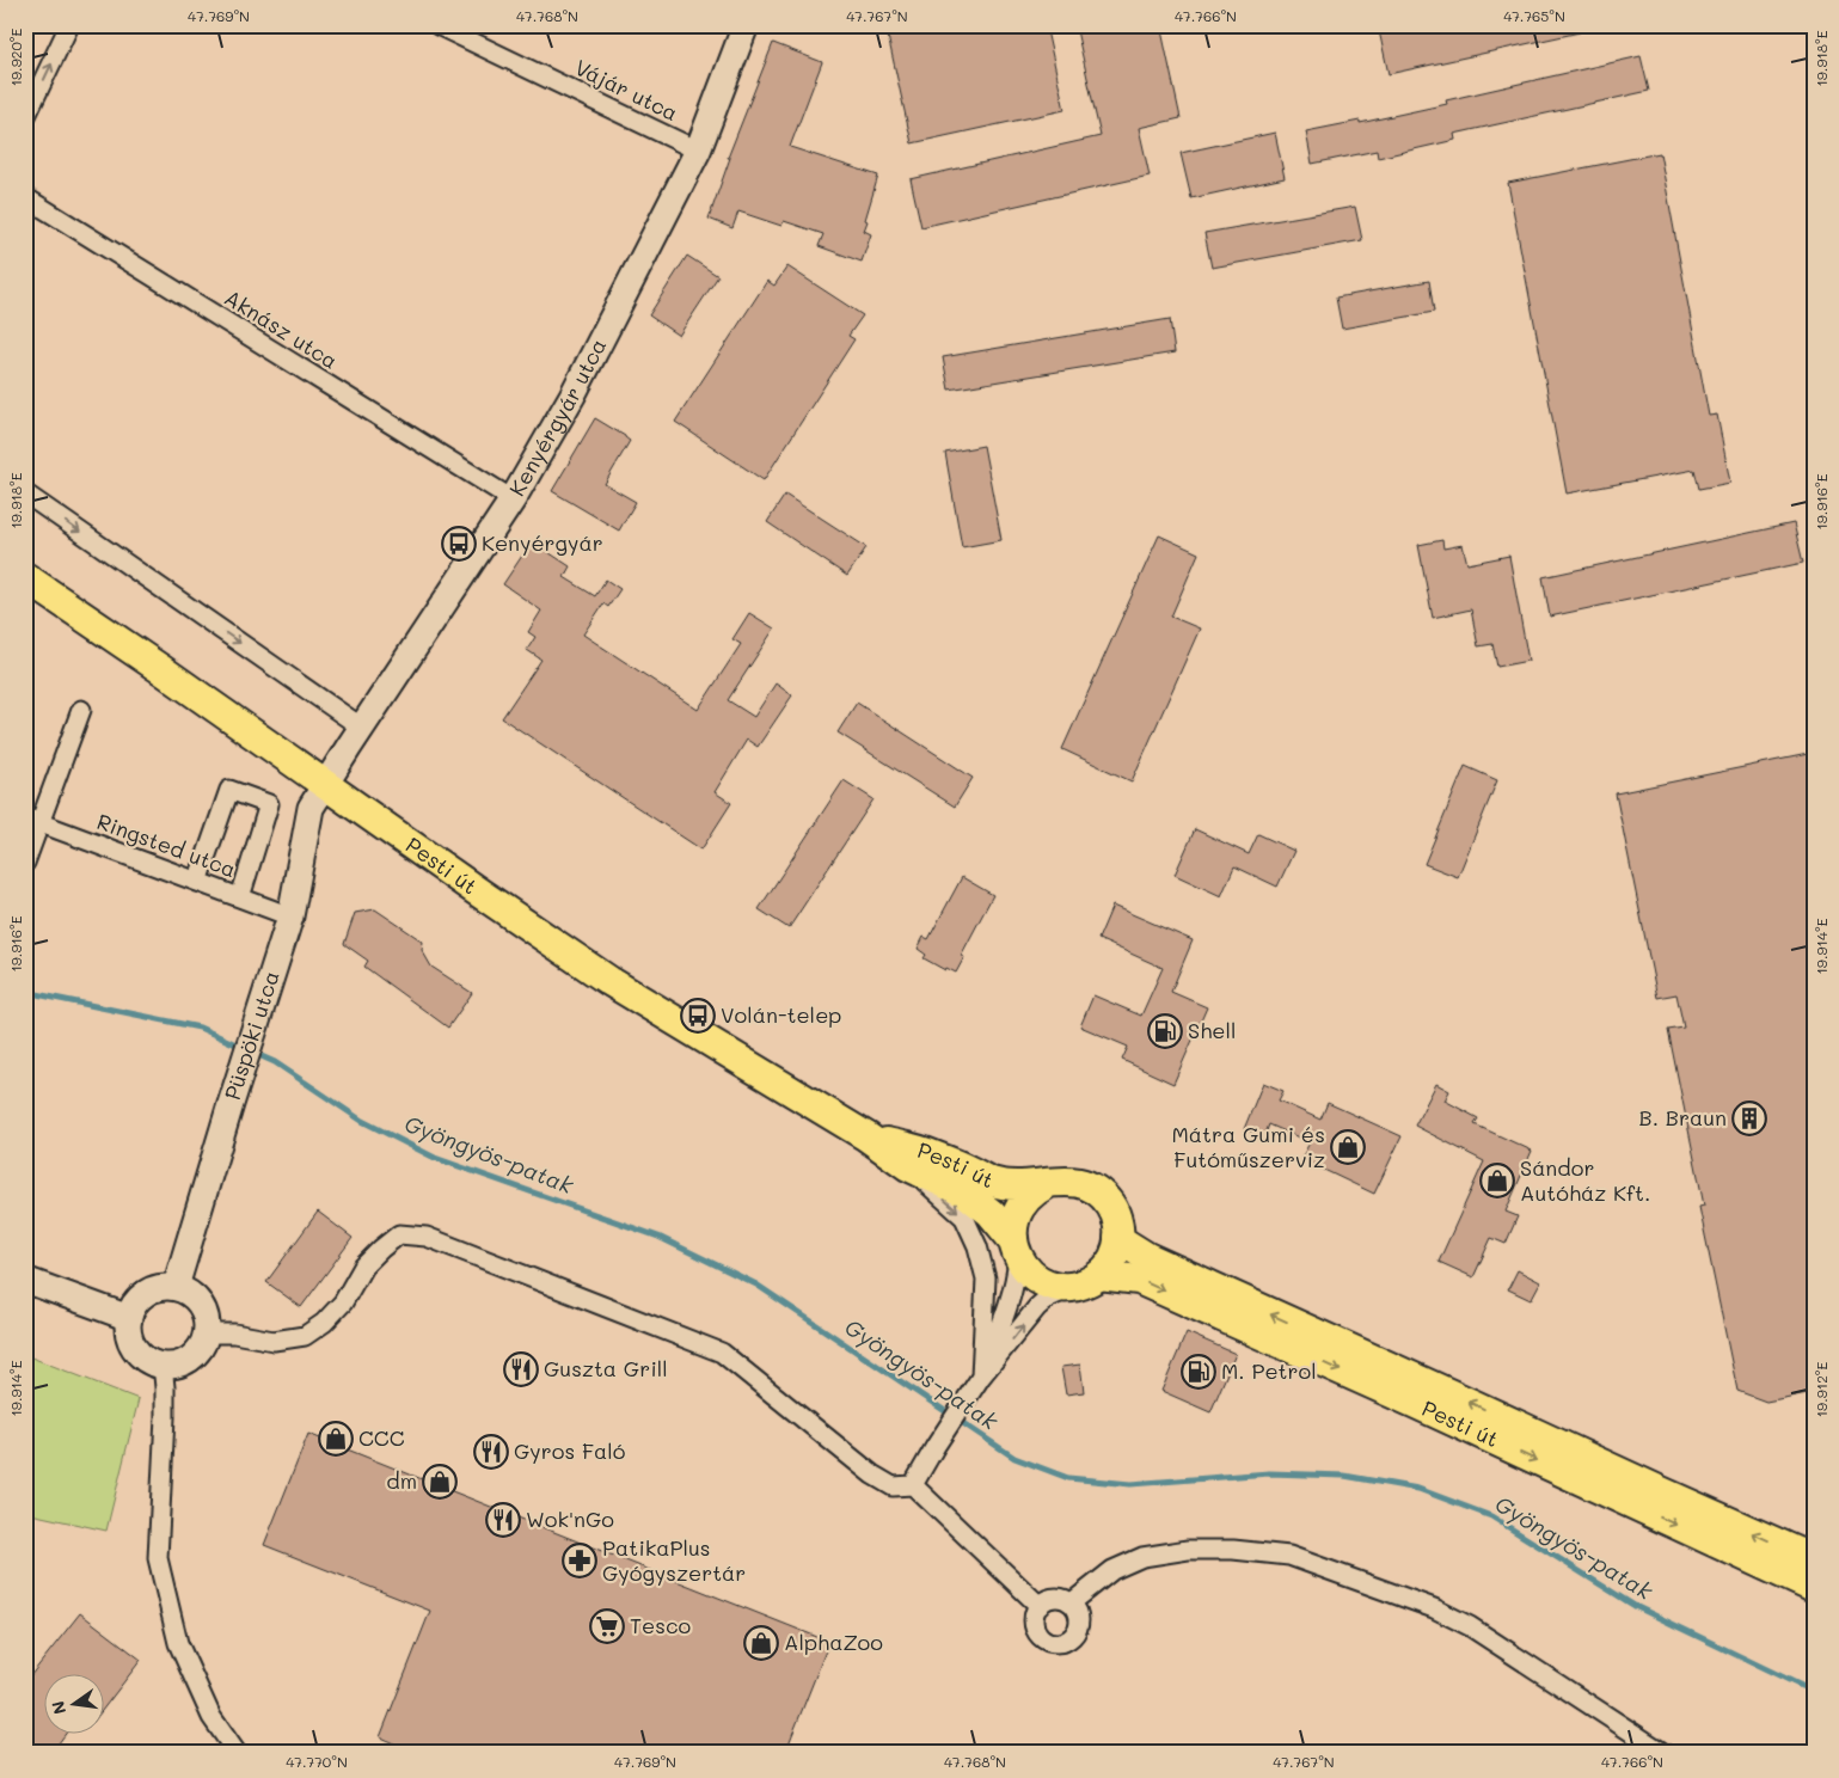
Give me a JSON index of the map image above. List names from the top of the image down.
{
  "streets": {
    "main road": ["Pesti út"],
    "street": [
      "Vájár utca",
      "Aknász utca",
      "Kenyérgyár utca",
      "Ringsted utca",
      "Püspöki utca"
    ]
  },
  "crossings": [
    ["Vájár utca", "Kenyérgyár utca"],
    ["Aknász utca", "Kenyérgyár utca"],
    ["Kenyérgyár utca", "Pesti út"],
    ["Kenyérgyár utca", "Püspöki utca"],
    ["Ringsted utca", "Püspöki utca"],
    ["Pesti út", "Püspöki utca"]
  ],
  "water": ["Gyöngyös-patak"],
  "places": {
    "bus stop": ["Kenyérgyár", "Volán-telep"],
    "fuel station": ["Shell", "M. Petrol"],
    "building": ["B. Braun"],
    "shop": [
      "Mátra Gumi és Futóműszerviz",
      "Sándor Autóház Kft.",
      "CCC",
      "dm",
      "AlphaZoo"
    ],
    "restaurant": ["Guszta Grill", "Gyros Faló", "Wok'nGo"],
    "pharmacy": ["PatikaPlus Gyógyszertár"],
    "supermarket": ["Tesco"]
  },
  "north": "left",
  "coordinates": [
    "47.769°N",
    "47.768°N",
    "47.767°N",
    "47.766°N",
    "47.765°N",
    "19.920°E",
    "19.918°E",
    "19.916°E",
    "19.914°E",
    "19.912°E",
    "47.770°N"
  ]
}
